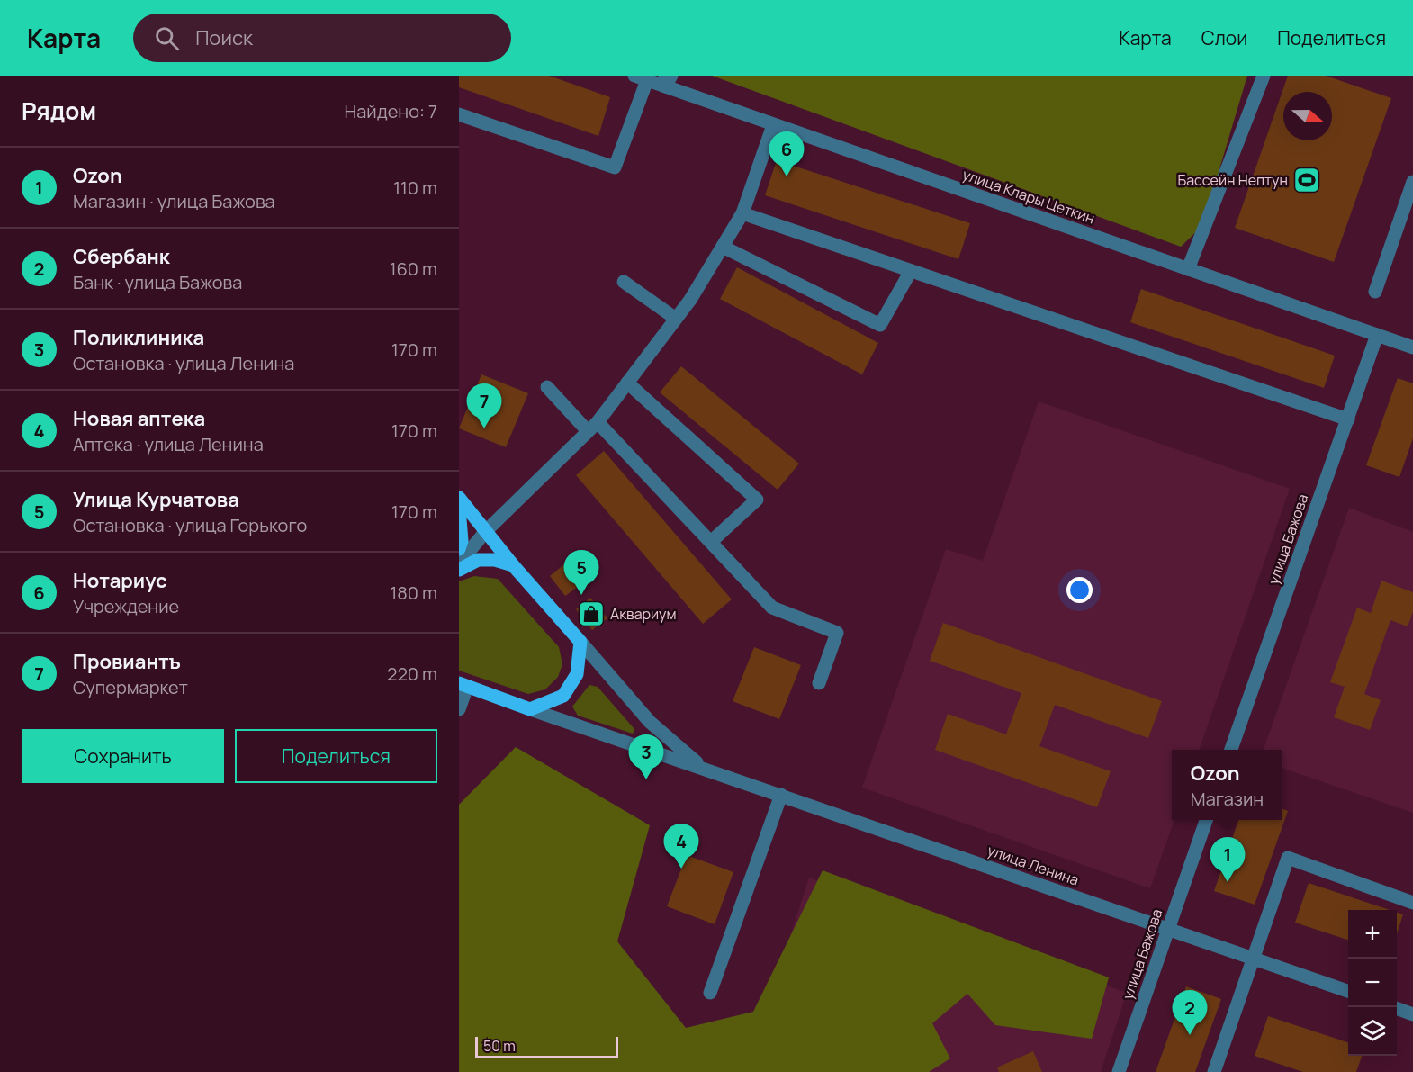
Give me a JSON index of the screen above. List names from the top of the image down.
{
  "streets": {
    "street": ["улица Клары Цеткин", "улица Бажова", "улица Ленина"]
  },
  "crossings": [
    ["улица Клары Цеткин", "улица Бажова"],
    ["улица Бажова", "улица Ленина"]
  ],
  "places": {
    "sports": ["Бассейн Нептун"],
    "shop": ["Аквариум"]
  },
  "scale_bar": "50 m",
  "north": "right",
  "page": {
    "header": "Карта",
    "search": "Поиск",
    "nav": ["Карта", "Слои", "Поделиться"],
    "heading": ["Рядом", "Найдено: 7"],
    "pins": [
      "6",
      "7",
      "5",
      "3",
      "4",
      "1",
      "2"
    ],
    "list": [
      {
        "mark": "1",
        "name": "Ozon",
        "note": "Магазин · улица Бажова",
        "value": "110 m"
      },
      {
        "mark": "2",
        "name": "Сбербанк",
        "note": "Банк · улица Бажова",
        "value": "160 m"
      },
      {
        "mark": "3",
        "name": "Поликлиника",
        "note": "Остановка · улица Ленина",
        "value": "170 m"
      },
      {
        "mark": "4",
        "name": "Новая аптека",
        "note": "Аптека · улица Ленина",
        "value": "170 m"
      },
      {
        "mark": "5",
        "name": "Улица Курчатова",
        "note": "Остановка · улица Горького",
        "value": "170 m"
      },
      {
        "mark": "6",
        "name": "Нотариус",
        "note": "Учреждение",
        "value": "180 m"
      },
      {
        "mark": "7",
        "name": "Провиантъ",
        "note": "Супермаркет",
        "value": "220 m"
      }
    ],
    "buttons": ["Сохранить", "Поделиться"],
    "popup": ["Ozon", "Магазин"],
    "map_buttons": ["+", "−"],
    "scale": "50 m"
  }
}
